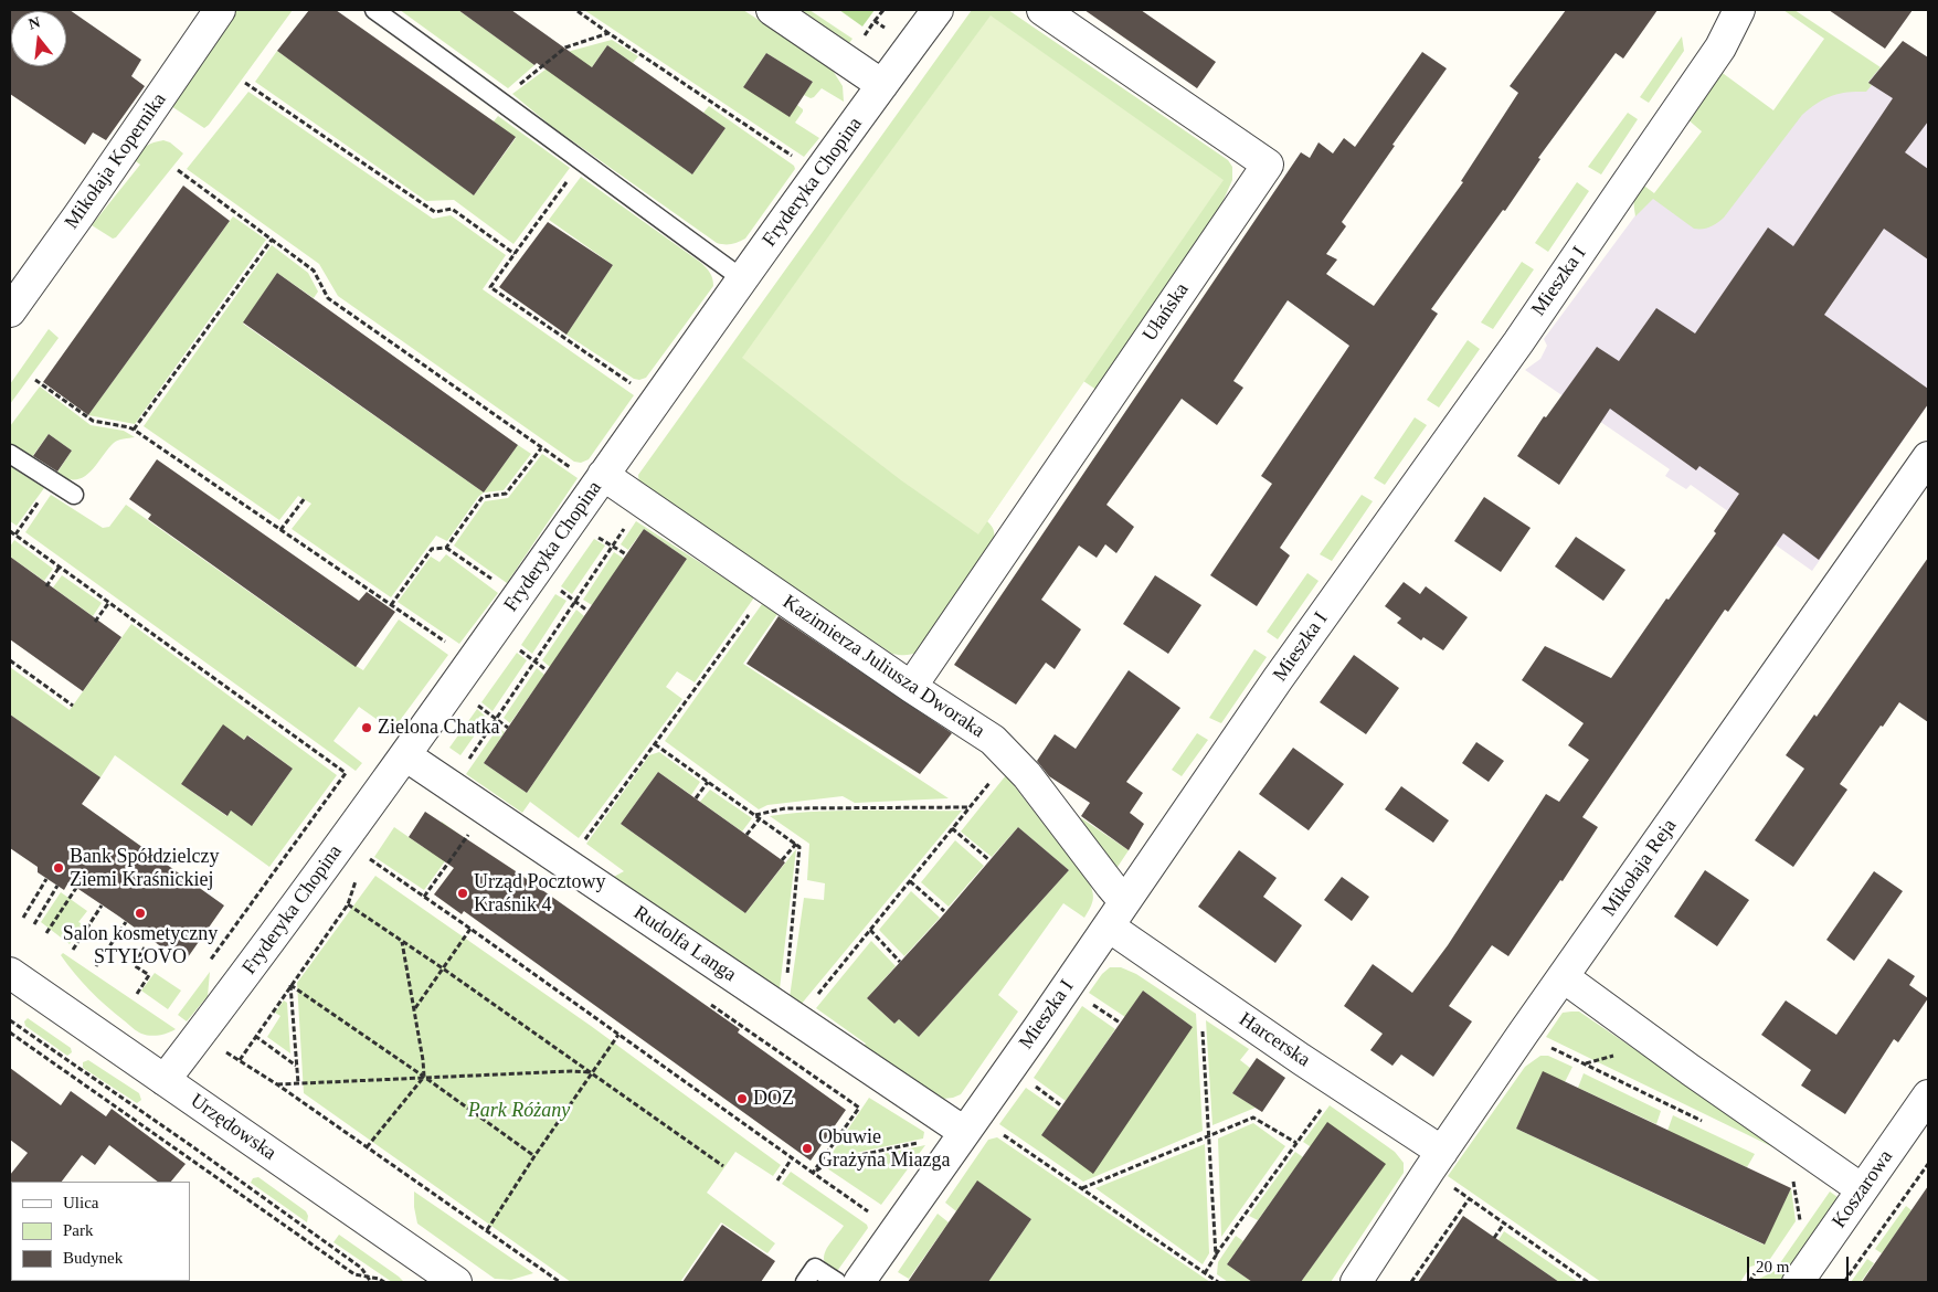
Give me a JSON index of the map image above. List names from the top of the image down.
{
  "streets": {
    "street": [
      "Mikołaja Kopernika",
      "Fryderyka Chopina",
      "Mieszka I",
      "Ułańska",
      "Kazimierza Juliusza Dworaka",
      "Mikołaja Reja",
      "Rudolfa Langa",
      "Harcerska",
      "Urzędowska",
      "Koszarowa"
    ]
  },
  "crossings": [
    ["Fryderyka Chopina", "Kazimierza Juliusza Dworaka"],
    ["Fryderyka Chopina", "Rudolfa Langa"],
    ["Fryderyka Chopina", "Urzędowska"],
    ["Mieszka I", "Kazimierza Juliusza Dworaka"],
    ["Mieszka I", "Rudolfa Langa"],
    ["Mieszka I", "Harcerska"],
    ["Ułańska", "Kazimierza Juliusza Dworaka"],
    ["Mikołaja Reja", "Harcerska"]
  ],
  "parks": ["Park Różany"],
  "places": [
    "Zielona Chatka",
    "Bank Spółdzielczy Ziemi Kraśnickiej",
    "Urząd Pocztowy Kraśnik 4",
    "Salon kosmetyczny STYLOVO",
    "DOZ",
    "Obuwie Grażyna Miazga"
  ],
  "legend": ["Ulica", "Park", "Budynek"],
  "scale_bar": "20 m",
  "north": "top"
}
